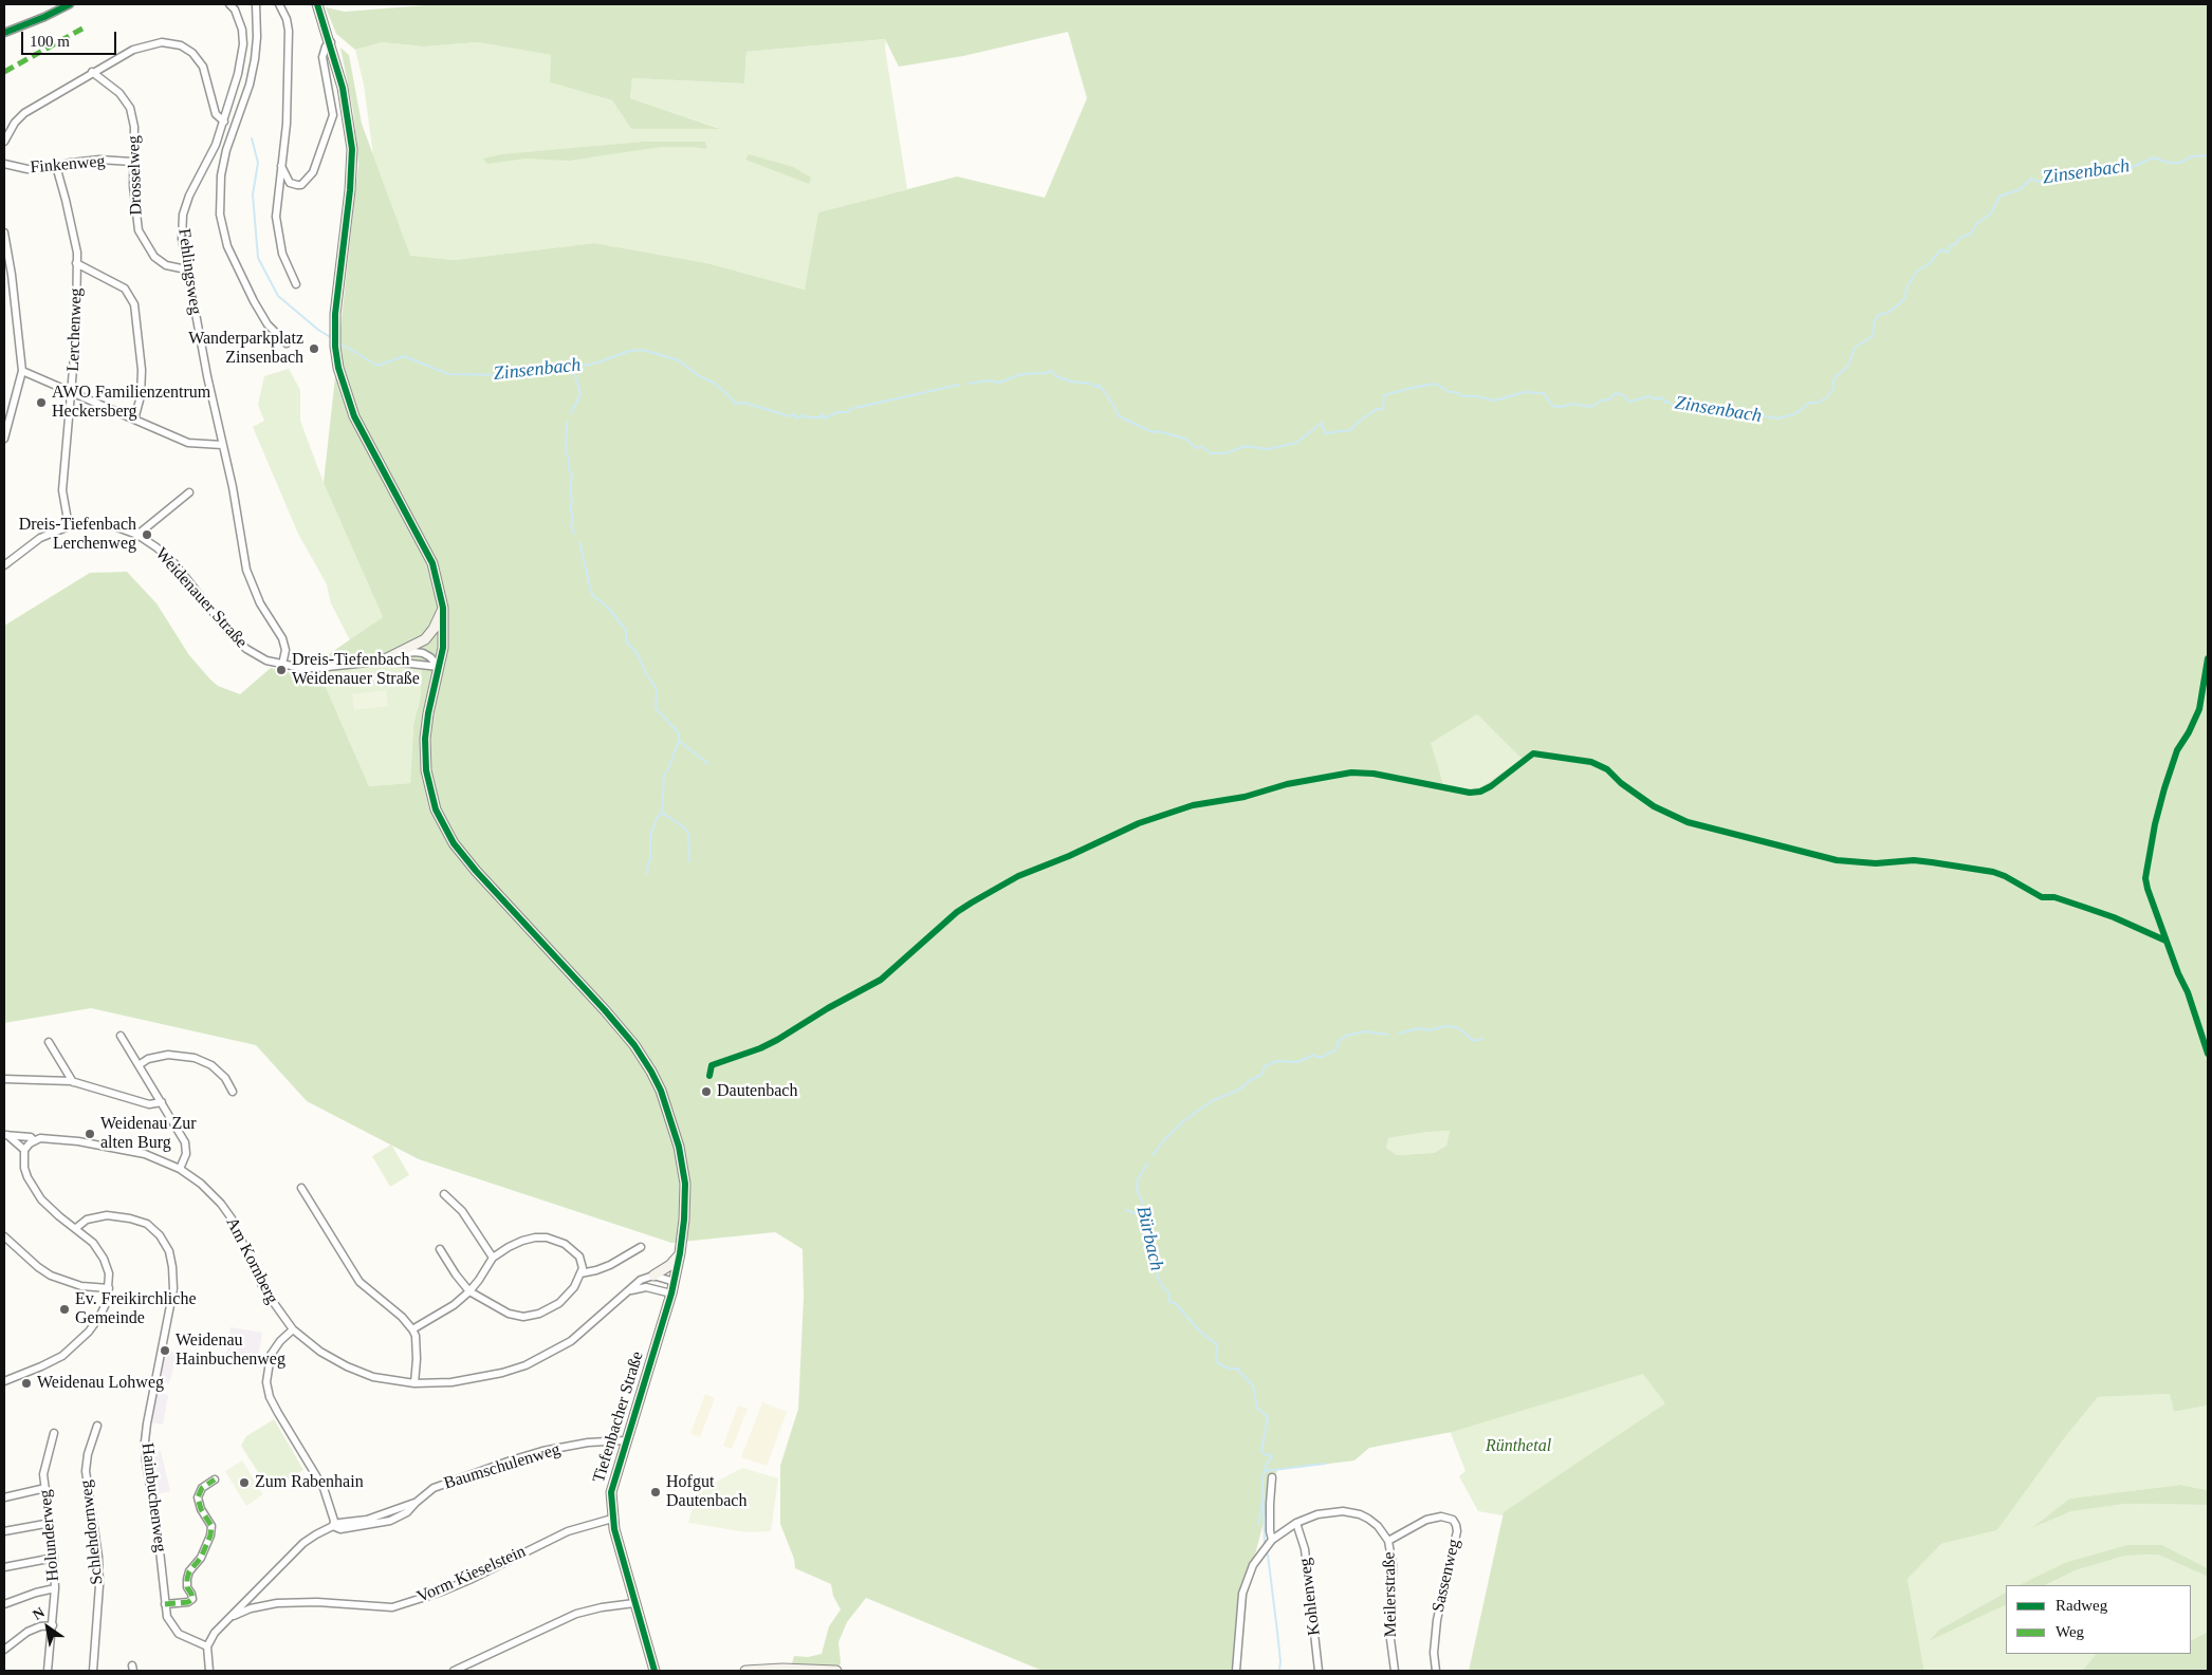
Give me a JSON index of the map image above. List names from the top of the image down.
{
  "streets": {
    "street": [
      "Finkenweg",
      "Drosselweg",
      "Fehlingsweg",
      "Lerchenweg",
      "Weidenauer Straße",
      "Am Kornberg",
      "Tiefenbacher Straße",
      "Baumschulenweg",
      "Hainbuchenweg",
      "Schlehdornweg",
      "Holunderweg",
      "Vorm Kieselstein",
      "Sassenweg",
      "Meilerstraße",
      "Kohlenweg"
    ]
  },
  "crossings": [
    ["Finkenweg", "Drosselweg"],
    ["Finkenweg", "Lerchenweg"],
    ["Drosselweg", "Fehlingsweg"],
    ["Fehlingsweg", "Weidenauer Straße"],
    ["Lerchenweg", "Weidenauer Straße"],
    ["Weidenauer Straße", "Tiefenbacher Straße"],
    ["Tiefenbacher Straße", "Baumschulenweg"],
    ["Tiefenbacher Straße", "Vorm Kieselstein"],
    ["Baumschulenweg", "Hainbuchenweg"],
    ["Baumschulenweg", "Vorm Kieselstein"],
    ["Sassenweg", "Meilerstraße"],
    ["Meilerstraße", "Kohlenweg"]
  ],
  "water": ["Zinsenbach", "Bürbach"],
  "parks": ["Rünthetal"],
  "places": [
    "Wanderparkplatz Zinsenbach",
    "AWO Familienzentrum Heckersberg",
    "Dreis-Tiefenbach Lerchenweg",
    "Dreis-Tiefenbach Weidenauer Straße",
    "Dautenbach",
    "Weidenau Zur alten Burg",
    "Ev. Freikirchliche Gemeinde",
    "Weidenau Hainbuchenweg",
    "Weidenau Lohweg",
    "Zum Rabenhain",
    "Hofgut Dautenbach"
  ],
  "legend": ["Radweg", "Weg"],
  "scale_bar": "100 m",
  "north": "top left"
}
